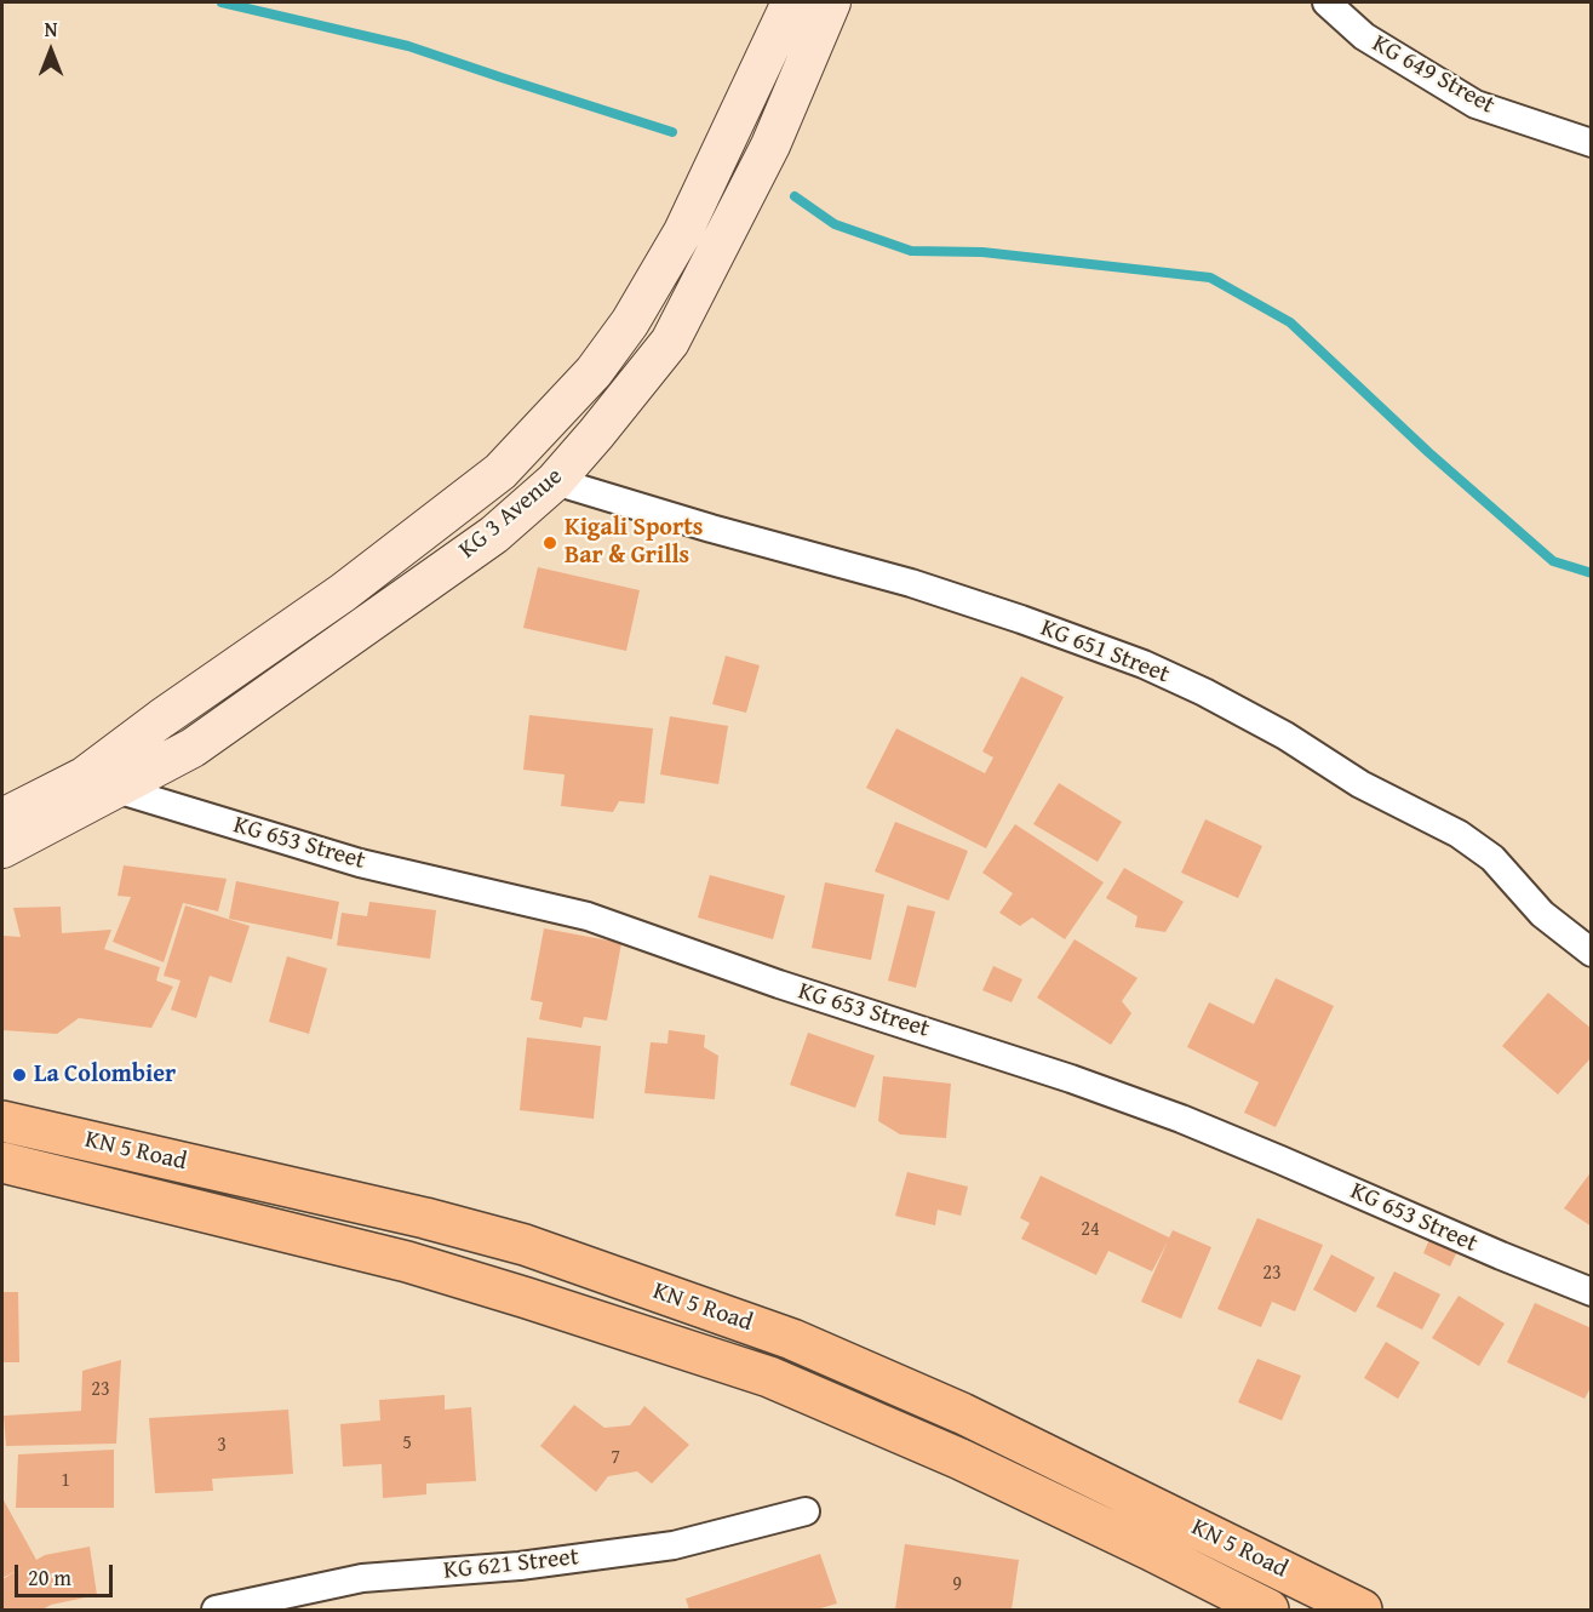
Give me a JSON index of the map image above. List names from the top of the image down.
{
  "streets": {
    "main road": ["KG 3 Avenue", "KN 5 Road"],
    "street": [
      "KG 649 Street",
      "KG 651 Street",
      "KG 653 Street",
      "KG 621 Street"
    ]
  },
  "crossings": [
    ["KG 3 Avenue", "KG 651 Street"],
    ["KG 3 Avenue", "KG 653 Street"]
  ],
  "places": ["Kigali Sports Bar & Grills", "La Colombier"],
  "house_numbers": [
    "24",
    "23",
    "23",
    "5",
    "3",
    "7",
    "1",
    "9"
  ],
  "scale_bar": "20 m",
  "north": "top"
}
